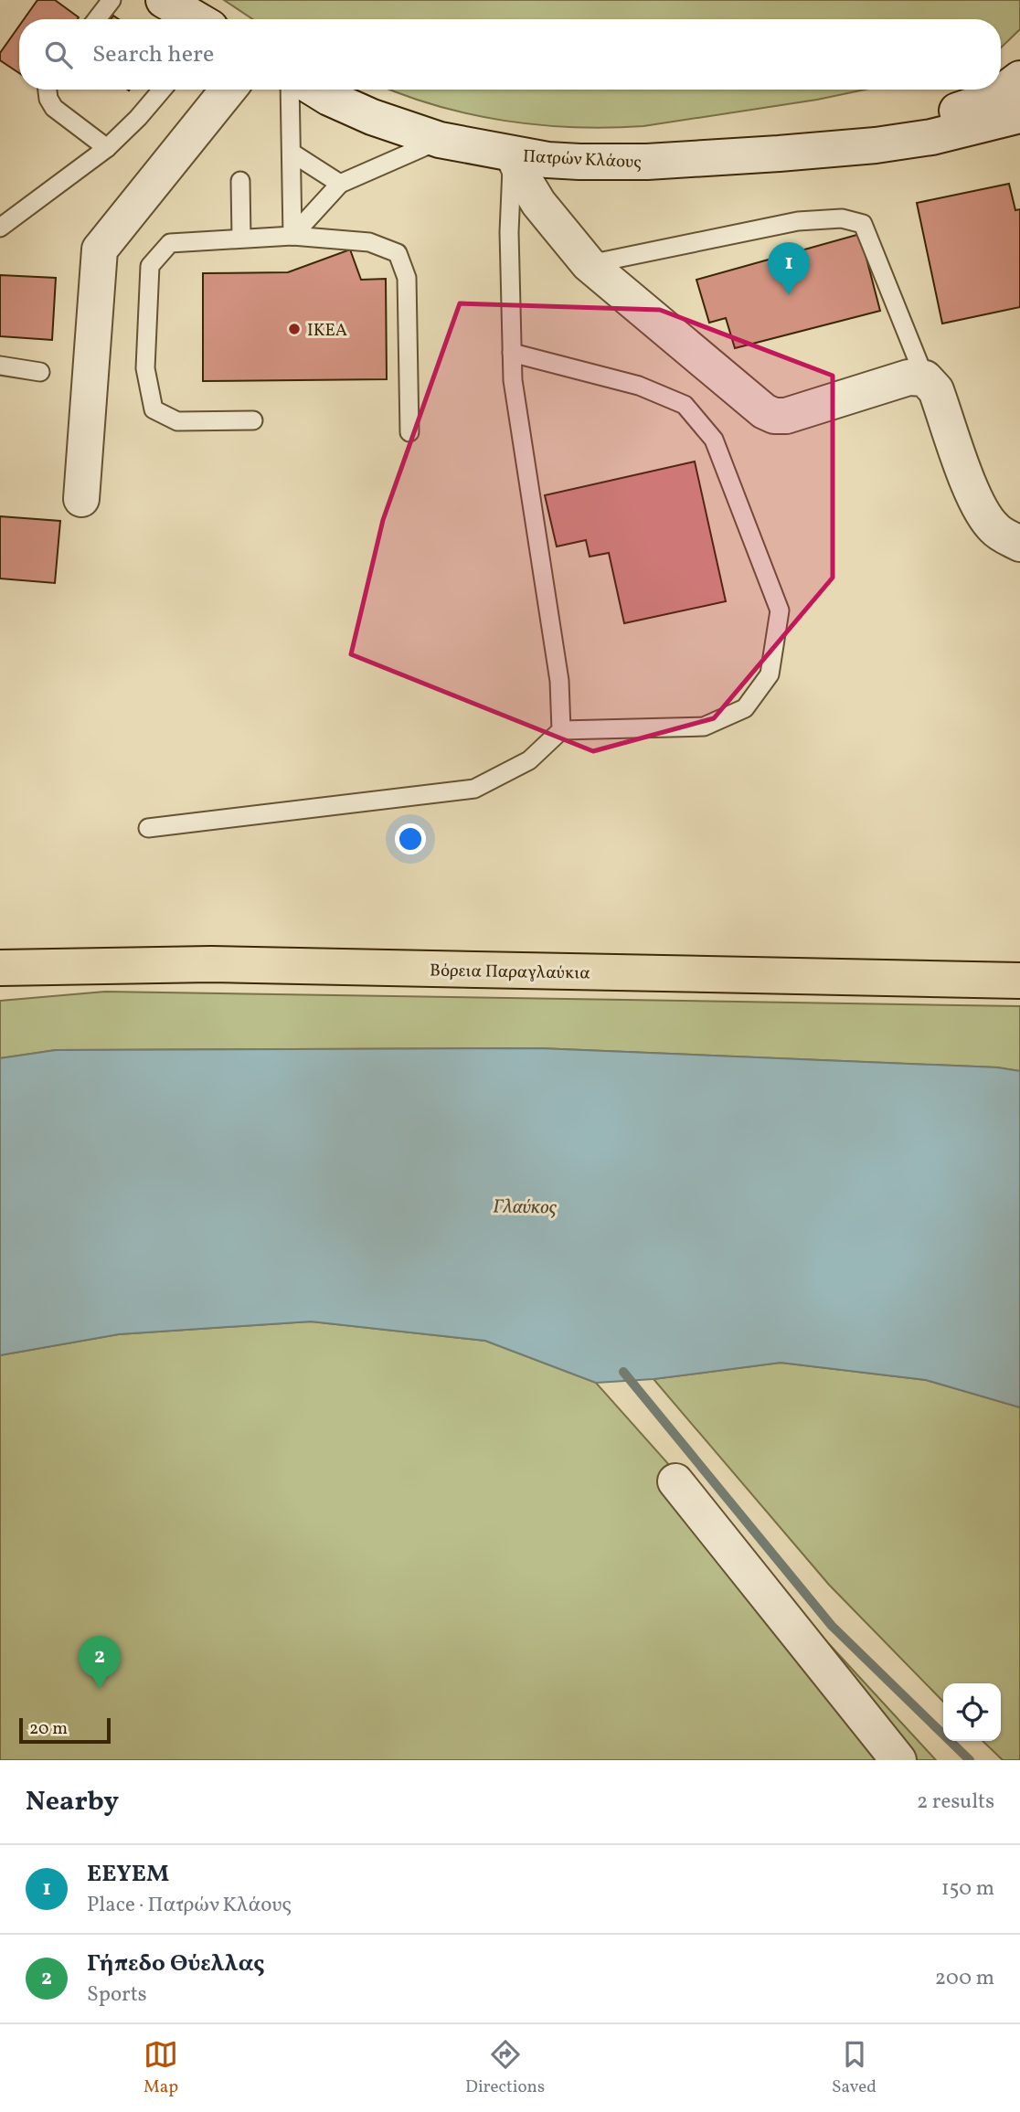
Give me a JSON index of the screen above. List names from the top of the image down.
{
  "streets": {
    "main road": ["Βόρεια Παραγλαύκια"],
    "street": ["Πατρών Κλάους"]
  },
  "water": ["Γλαύκος"],
  "places": ["IKEA"],
  "scale_bar": "20 m",
  "page": {
    "search": "Search here",
    "pins": ["1", "2"],
    "scale": "20 m",
    "heading": ["Nearby", "2 results"],
    "list": [
      {
        "mark": "1",
        "name": "EEYEM",
        "note": "Place · Πατρών Κλάους",
        "value": "150 m"
      },
      {
        "mark": "2",
        "name": "Γήπεδο Θύελλας",
        "note": "Sports",
        "value": "200 m"
      }
    ],
    "nav": ["Map", "Directions", "Saved"]
  }
}
